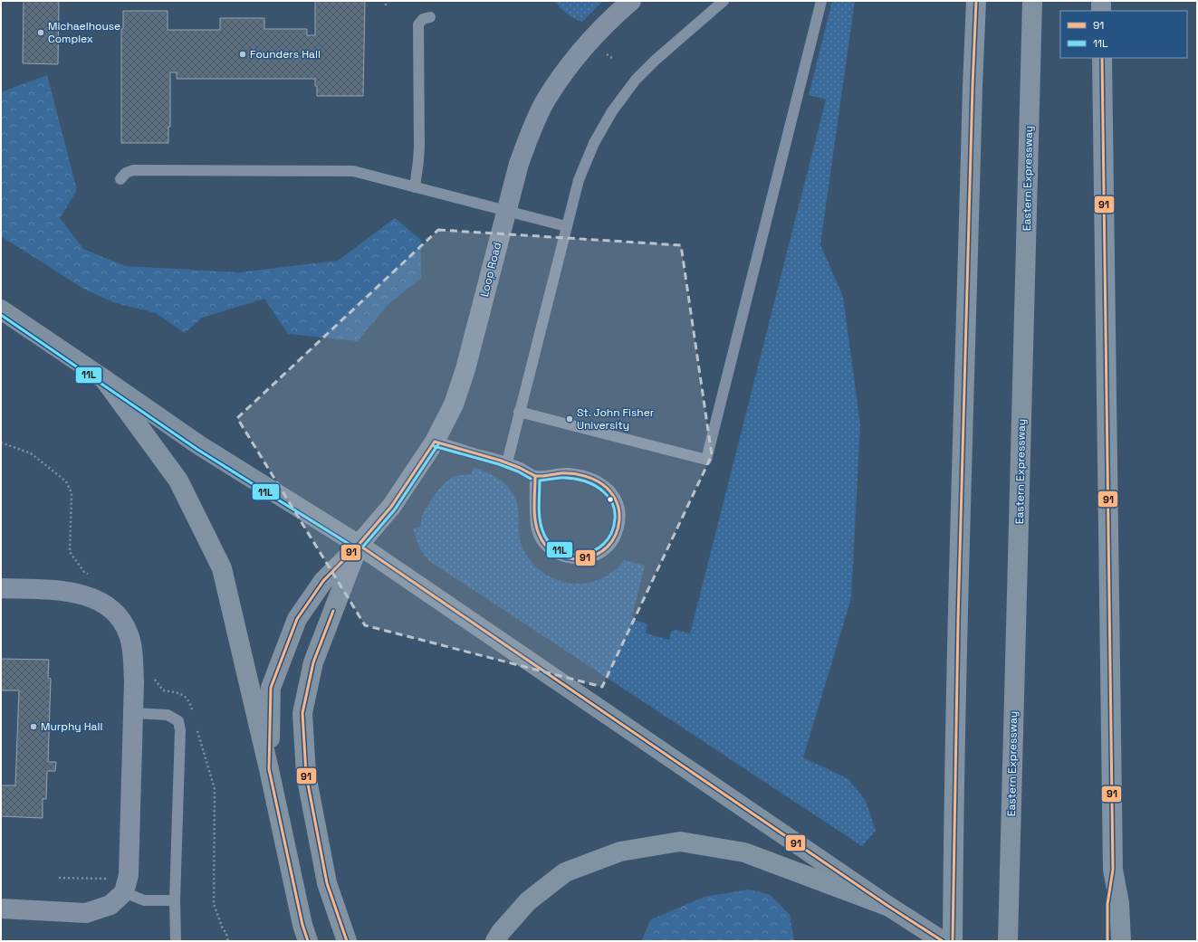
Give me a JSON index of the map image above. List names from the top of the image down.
{
  "streets": {
    "highway": ["Eastern Expressway"],
    "street": ["Loop Road"]
  },
  "places": [
    "Michaelhouse Complex",
    "Founders Hall",
    "St. John Fisher University",
    "Murphy Hall"
  ],
  "lines": ["transit line 91", "transit line 11L"],
  "legend": ["91", "11L"]
}
